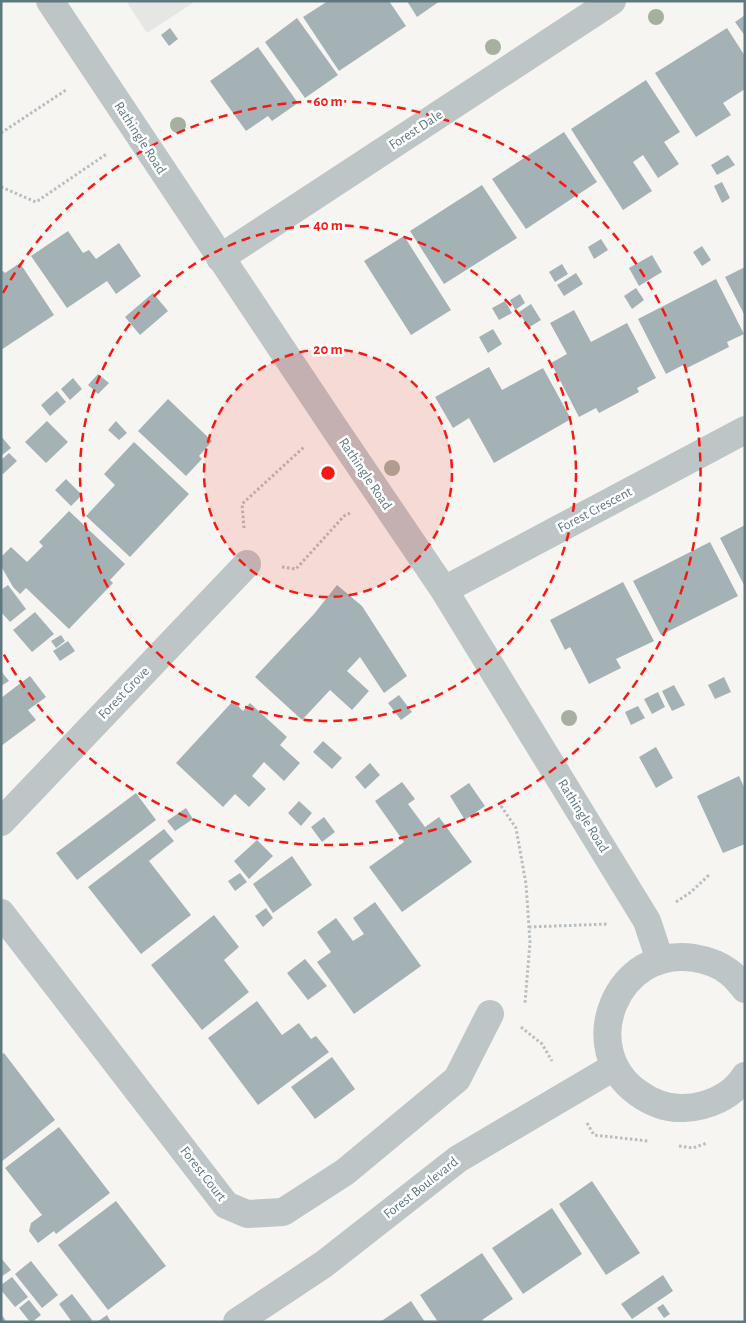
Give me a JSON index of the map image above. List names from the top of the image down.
{
  "streets": {
    "street": [
      "Forest Dale",
      "Rathingle Road",
      "Forest Crescent",
      "Forest Grove",
      "Forest Court",
      "Forest Boulevard"
    ]
  },
  "crossings": [
    ["Forest Dale", "Rathingle Road"],
    ["Rathingle Road", "Forest Crescent"]
  ],
  "rings": ["60 m", "40 m", "20 m"]
}
